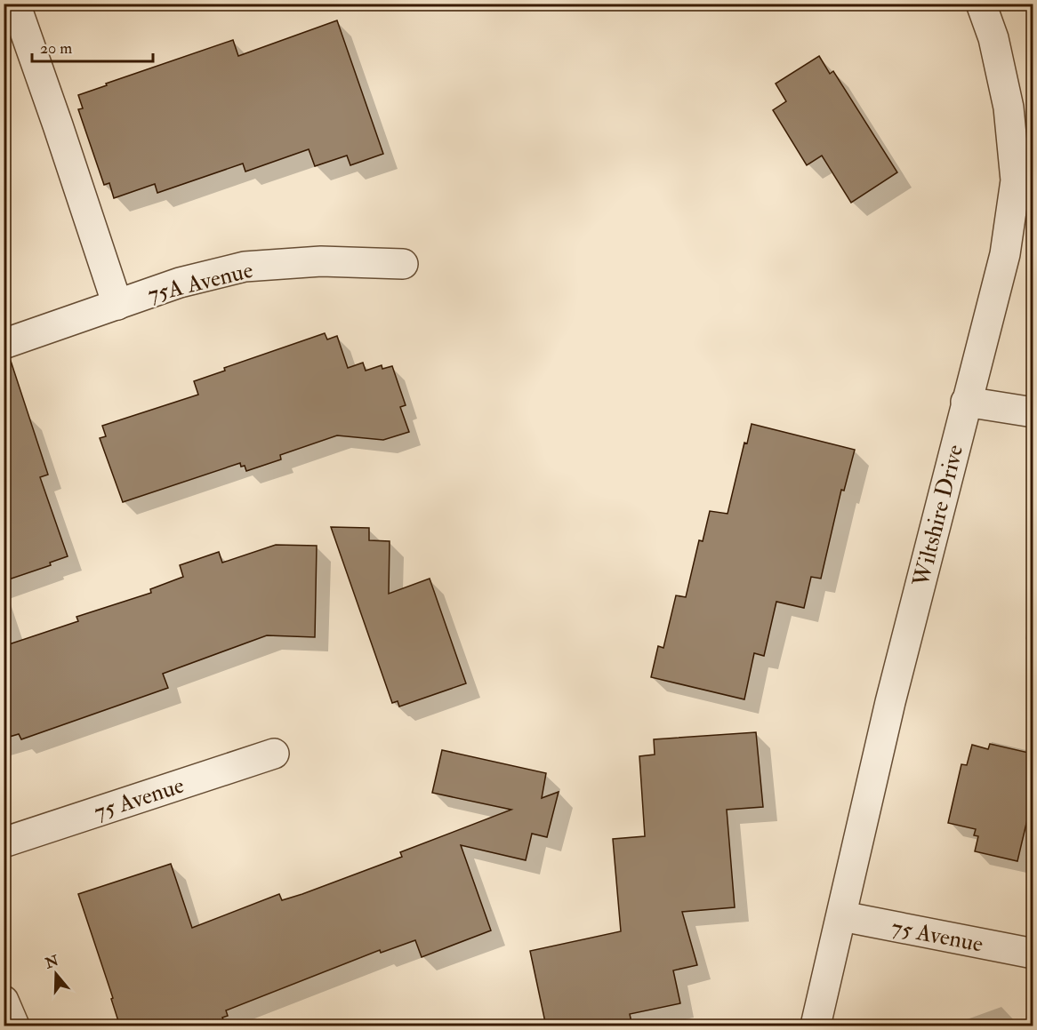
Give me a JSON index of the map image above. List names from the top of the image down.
{
  "streets": {
    "street": ["75A Avenue", "Wiltshire Drive", "75 Avenue"]
  },
  "crossings": [
    ["Wiltshire Drive", "75 Avenue"]
  ],
  "scale_bar": "20 m",
  "north": "top"
}
